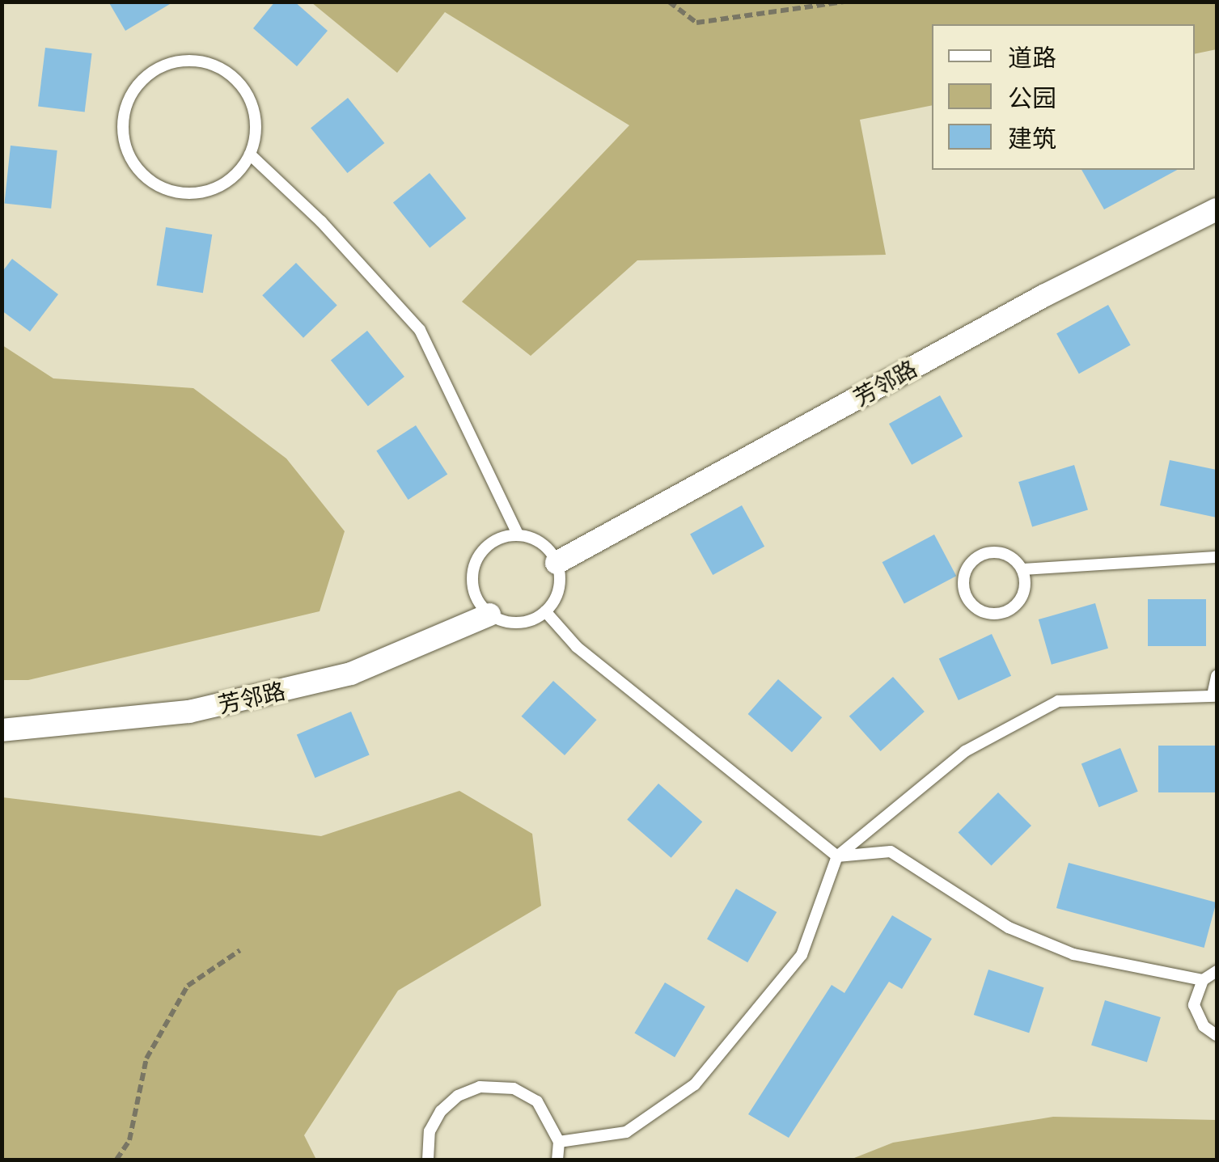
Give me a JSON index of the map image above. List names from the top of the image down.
{
  "streets": {
    "street": ["芳邻路"]
  },
  "legend": ["道路", "公园", "建筑"]
}
